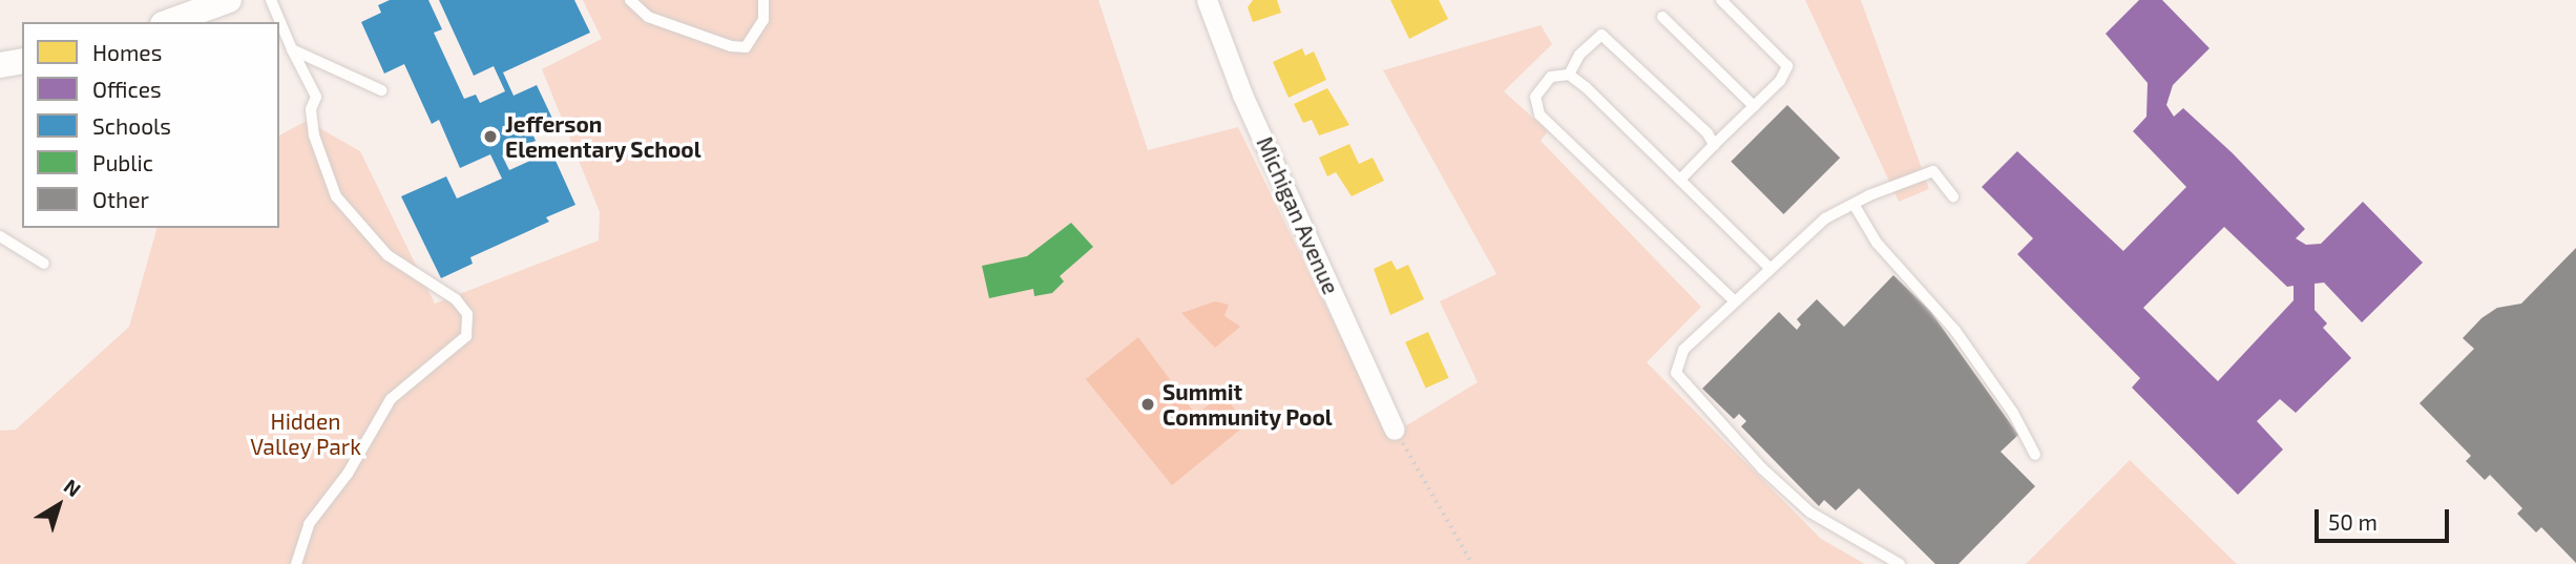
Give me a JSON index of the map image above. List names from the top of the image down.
{
  "streets": {
    "street": ["Michigan Avenue"]
  },
  "parks": ["Hidden Valley Park"],
  "places": ["Jefferson Elementary School", "Summit Community Pool"],
  "legend": [
    "Homes",
    "Offices",
    "Schools",
    "Public",
    "Other"
  ],
  "scale_bar": "50 m",
  "north": "top right"
}
